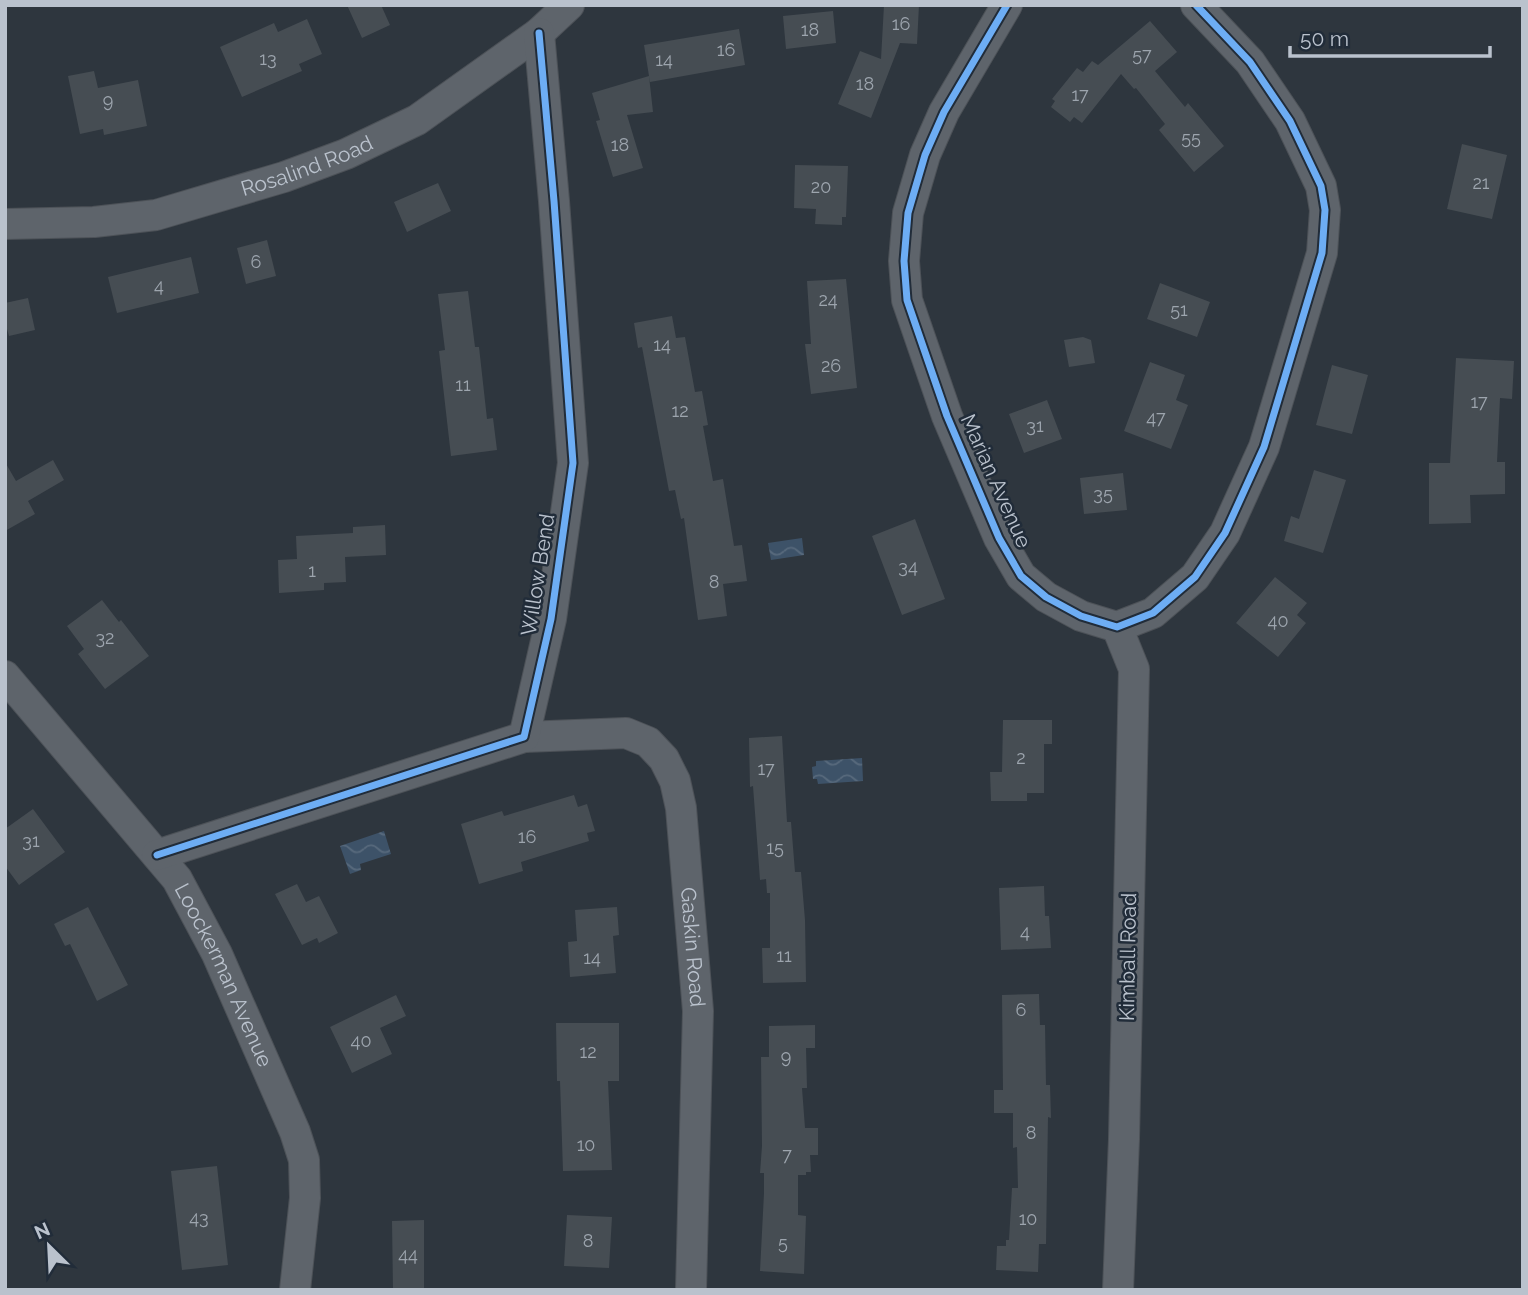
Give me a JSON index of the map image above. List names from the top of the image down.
{
  "streets": {
    "street": [
      "Rosalind Road",
      "Marian Avenue",
      "Willow Bend",
      "Gaskin Road",
      "Kimball Road",
      "Loockerman Avenue"
    ]
  },
  "crossings": [
    ["Rosalind Road", "Willow Bend"],
    ["Marian Avenue", "Kimball Road"],
    ["Willow Bend", "Gaskin Road"]
  ],
  "house_numbers": [
    "16",
    "18",
    "16",
    "57",
    "13",
    "14",
    "18",
    "17",
    "9",
    "55",
    "18",
    "21",
    "20",
    "6",
    "4",
    "24",
    "51",
    "14",
    "26",
    "11",
    "17",
    "12",
    "47",
    "31",
    "35",
    "34",
    "1",
    "8",
    "40",
    "32",
    "2",
    "17",
    "16",
    "31",
    "15",
    "4",
    "11",
    "14",
    "6",
    "40",
    "12",
    "9",
    "8",
    "10",
    "7",
    "43",
    "10",
    "8",
    "5",
    "44"
  ],
  "scale_bar": "50 m",
  "north": "top left"
}
